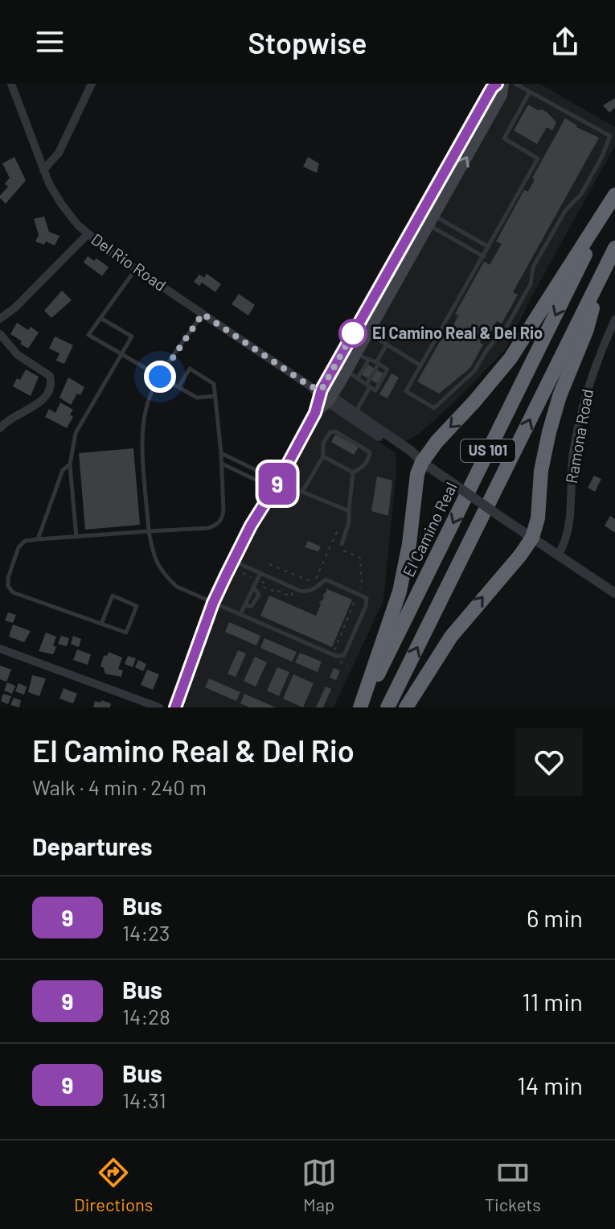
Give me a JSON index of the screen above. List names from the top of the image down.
{
  "streets": {
    "highway": ["US 101", "El Camino Real"],
    "street": ["Del Rio Road", "Ramona Road"]
  },
  "crossings": [
    ["Del Rio Road", "Ramona Road"]
  ],
  "places": ["El Camino Real & Del Rio"],
  "lines": ["bus line 9"],
  "page": {
    "header": "Stopwise",
    "on_map": "9",
    "heading": [
      ["El Camino Real & Del Rio", "Walk · 4 min · 240 m"],
      "Departures"
    ],
    "list": [
      {
        "mark": "9",
        "name": "Bus",
        "note": "14:23",
        "value": "6 min"
      },
      {
        "mark": "9",
        "name": "Bus",
        "note": "14:28",
        "value": "11 min"
      },
      {
        "mark": "9",
        "name": "Bus",
        "note": "14:31",
        "value": "14 min"
      }
    ],
    "tabs": ["Directions", "Map", "Tickets"]
  }
}
